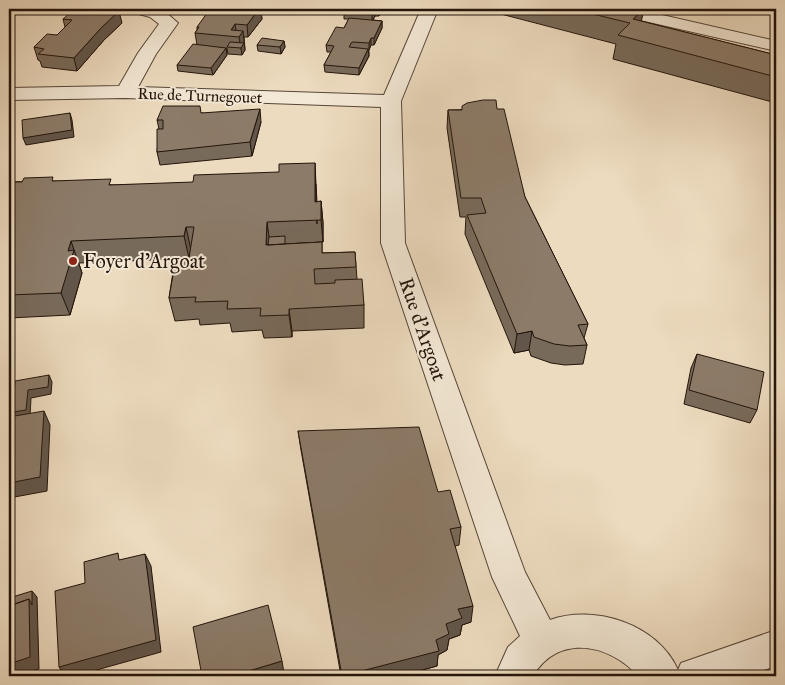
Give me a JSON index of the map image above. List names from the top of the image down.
{
  "streets": {
    "street": ["Rue de Turnegouet", "Rue d'Argoat"]
  },
  "crossings": [
    ["Rue de Turnegouet", "Rue d'Argoat"]
  ],
  "places": ["Foyer d'Argoat"]
}
